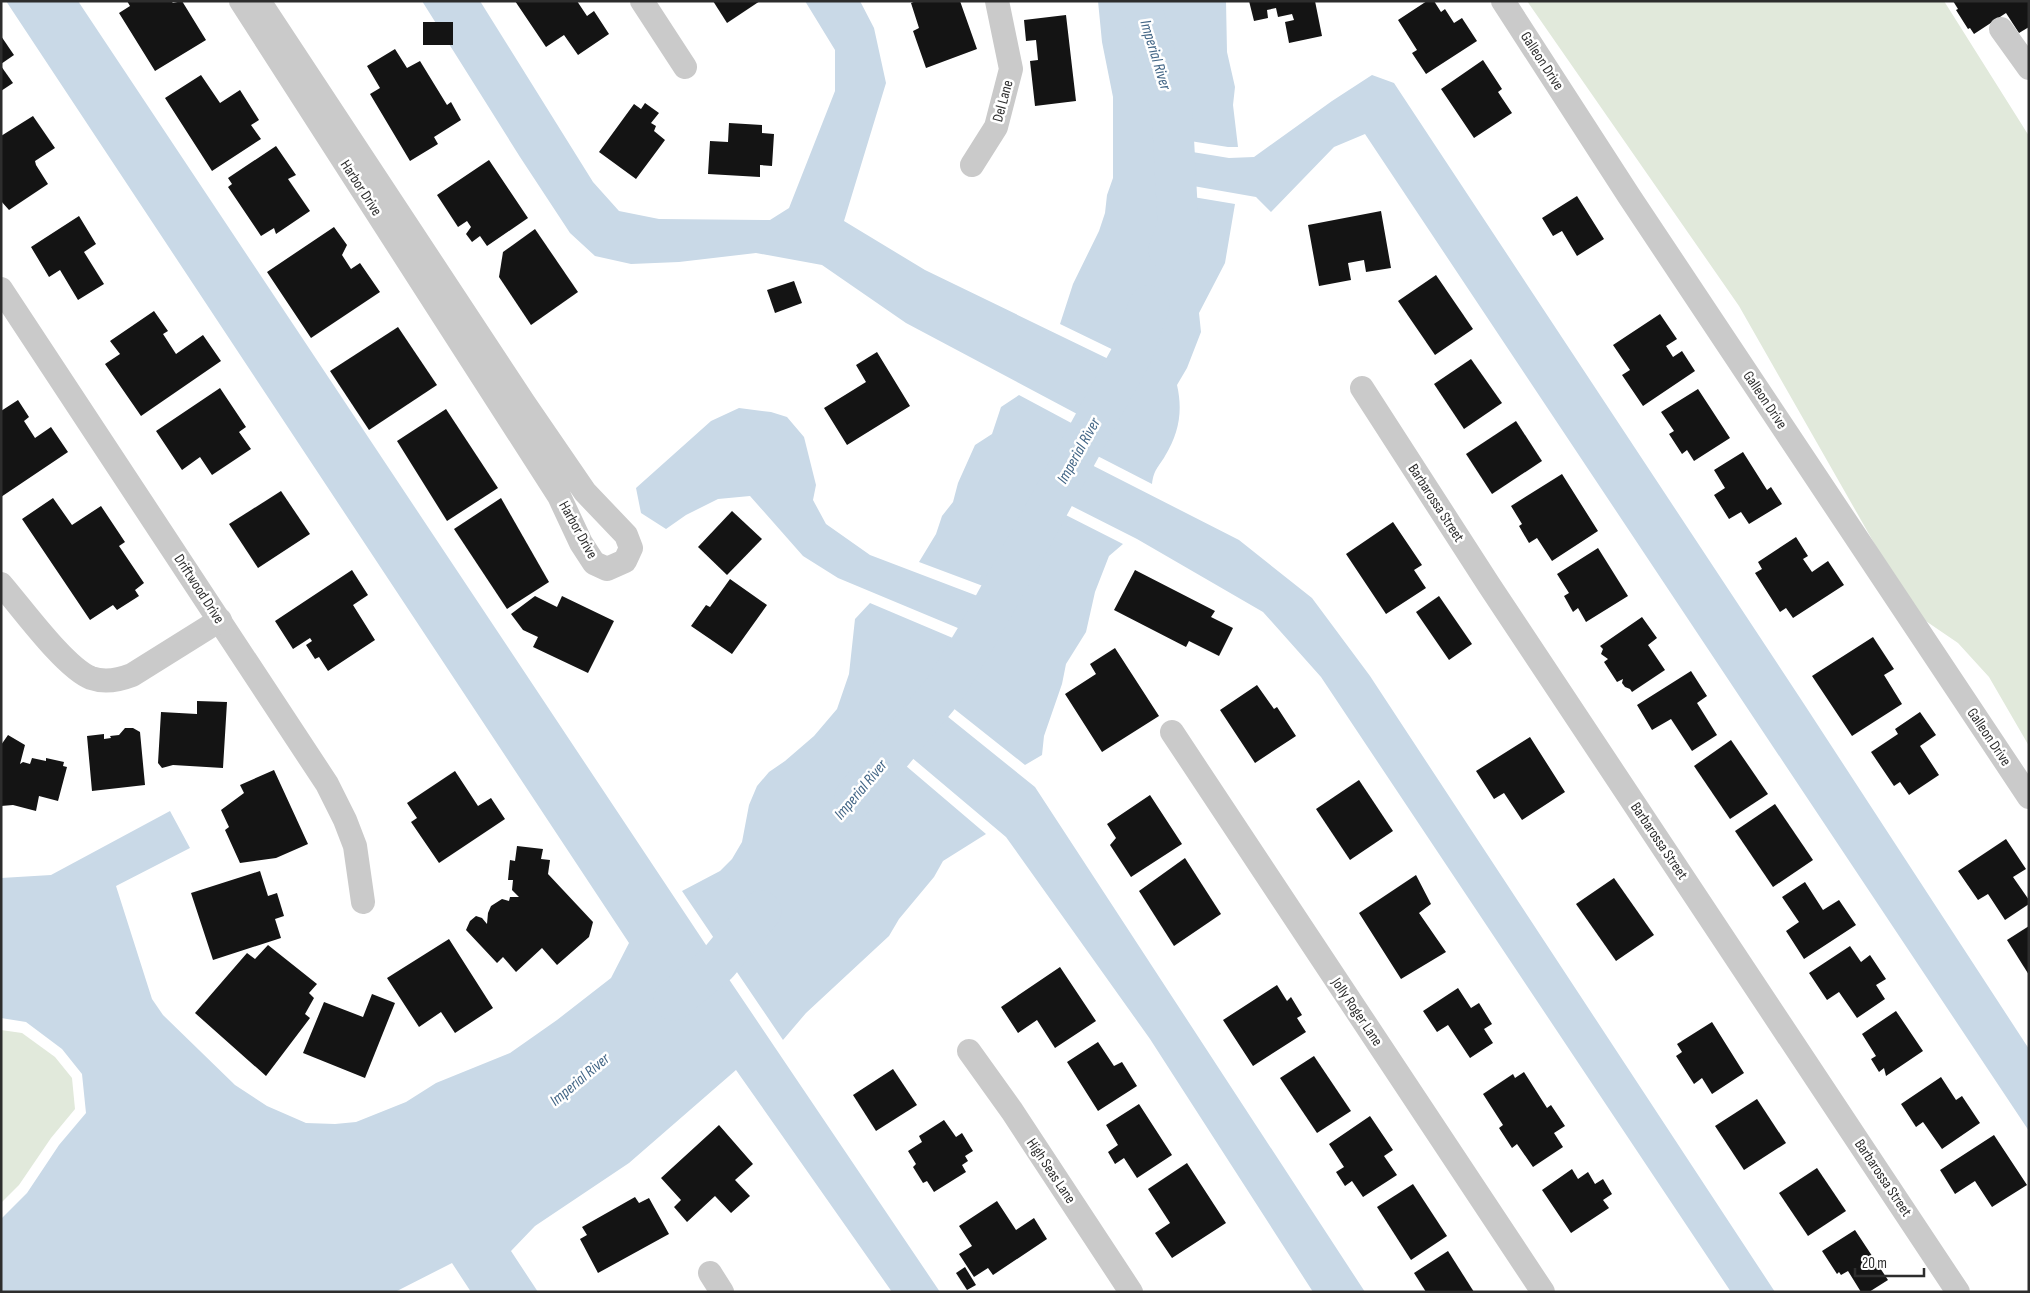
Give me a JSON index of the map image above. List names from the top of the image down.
{
  "streets": {
    "street": [
      "Galleon Drive",
      "Del Lane",
      "Harbor Drive",
      "Barbarossa Street",
      "Driftwood Drive",
      "Jolly Roger Lane",
      "High Seas Lane"
    ]
  },
  "water": ["Imperial River"],
  "scale_bar": "20 m"
}
